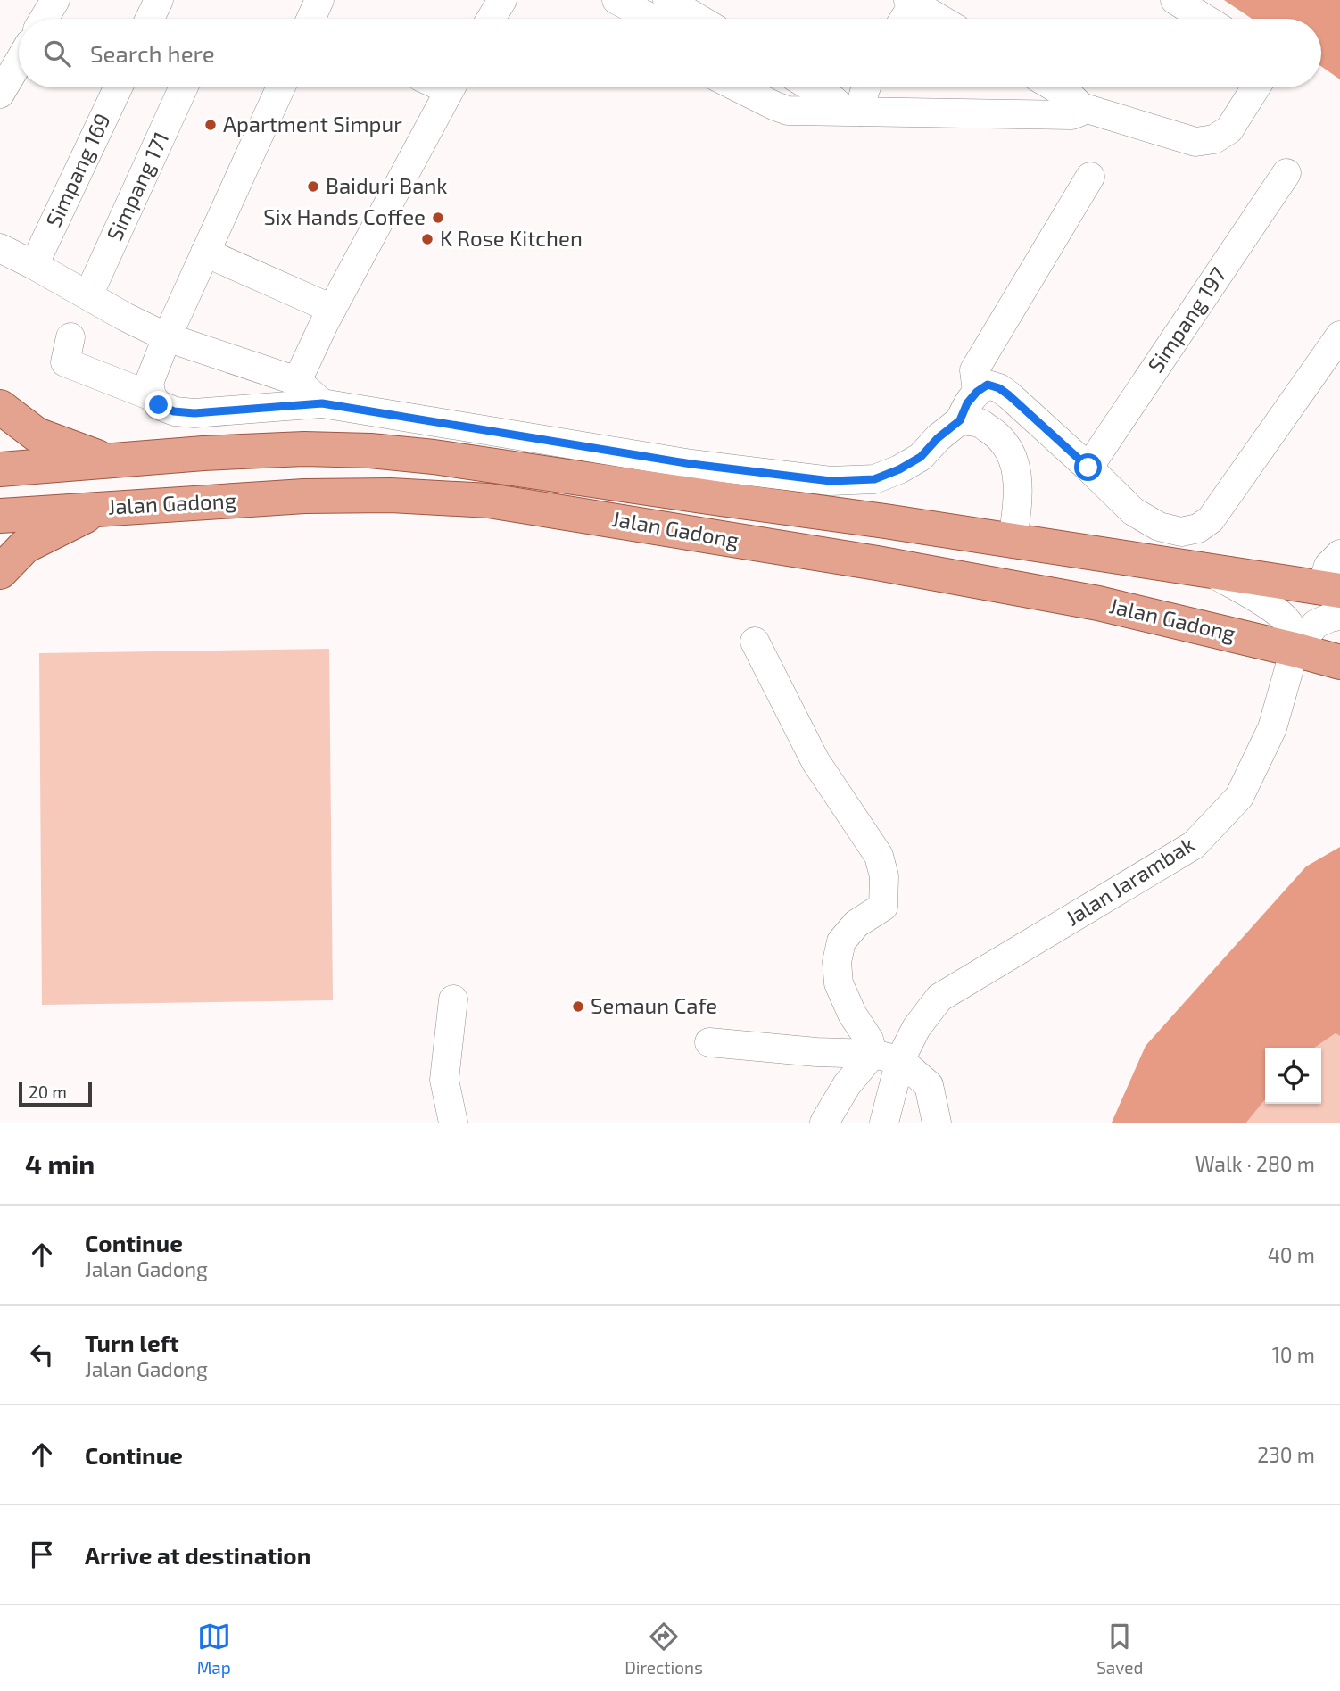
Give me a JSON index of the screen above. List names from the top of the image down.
{
  "streets": {
    "main road": ["Jalan Gadong"],
    "street": [
      "Simpang 169",
      "Simpang 171",
      "Simpang 197",
      "Jalan Jarambak"
    ]
  },
  "crossings": [
    ["Jalan Gadong", "Jalan Jarambak"]
  ],
  "places": [
    "Apartment Simpur",
    "Baiduri Bank",
    "Six Hands Coffee",
    "K Rose Kitchen",
    "Semaun Cafe"
  ],
  "scale_bar": "20 m",
  "page": {
    "search": "Search here",
    "scale": "20 m",
    "heading": ["4 min", "Walk · 280 m"],
    "list": [
      ["Continue", "Jalan Gadong", "40 m"],
      ["Turn left", "Jalan Gadong", "10 m"],
      ["Continue", "230 m"],
      "Arrive at destination"
    ],
    "nav": ["Map", "Directions", "Saved"]
  }
}
